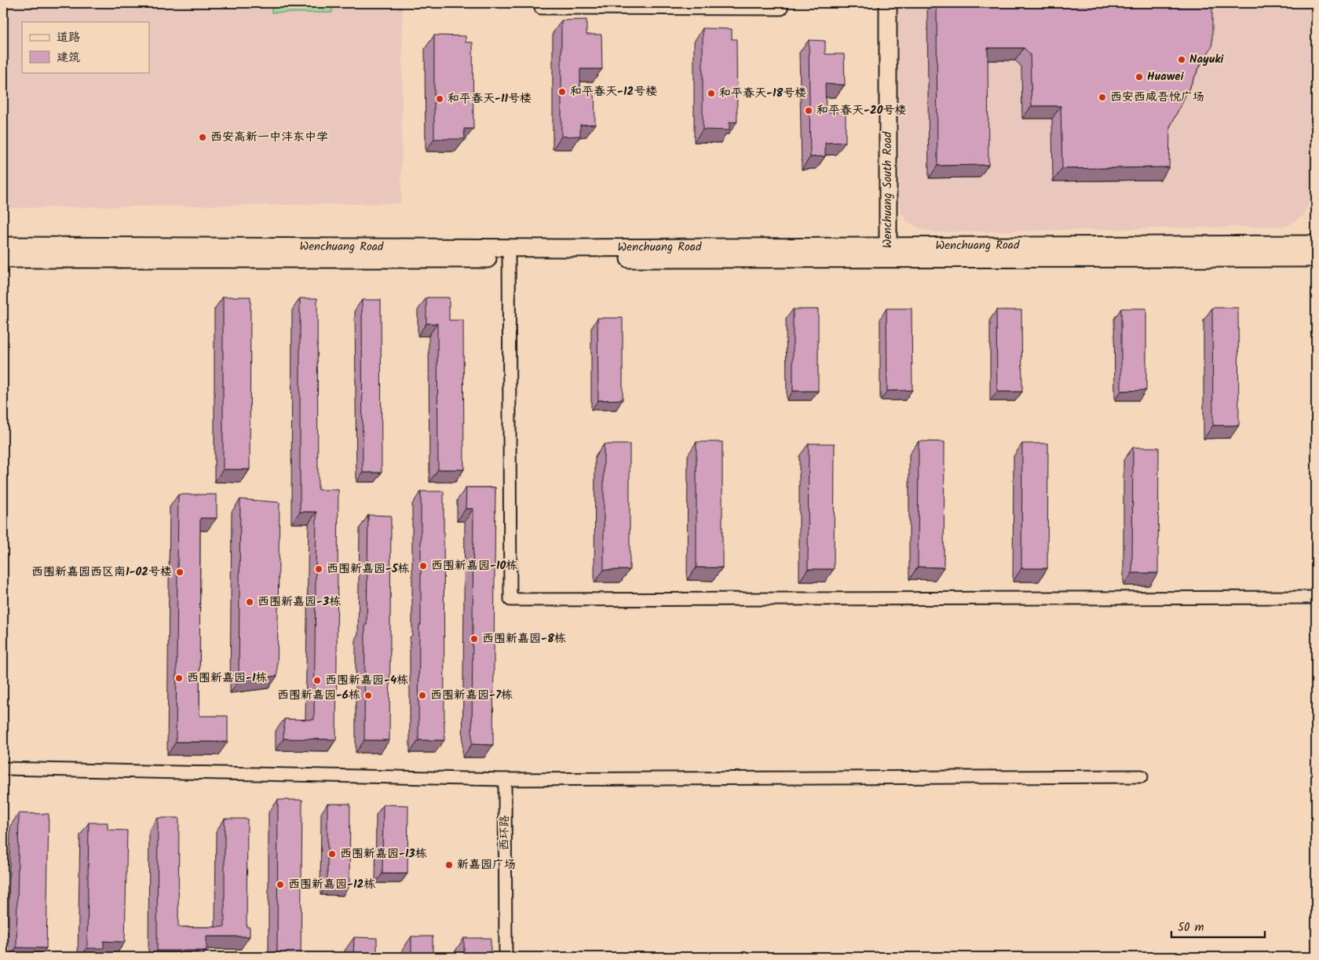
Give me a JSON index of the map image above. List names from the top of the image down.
{
  "streets": {
    "street": ["Wenchuang South Road", "Wenchuang Road", "西环路"]
  },
  "crossings": [
    ["Wenchuang South Road", "Wenchuang Road"]
  ],
  "places": [
    "Nayuki",
    "Huawei",
    "和平春天-12号楼",
    "和平春天-18号楼",
    "西安西咸吾悦广场",
    "和平春天-11号楼",
    "和平春天-20号楼",
    "西安高新一中沣东中学",
    "西围新嘉园-10栋",
    "西围新嘉园-5栋",
    "西围新嘉园西区南1-02号楼",
    "西围新嘉园-3栋",
    "西围新嘉园-8栋",
    "西围新嘉园-1栋",
    "西围新嘉园-4栋",
    "西围新嘉园-6栋",
    "西围新嘉园-7栋",
    "西围新嘉园-13栋",
    "新嘉园广场",
    "西围新嘉园-12栋"
  ],
  "legend": ["道路", "建筑"],
  "scale_bar": "50 m"
}
